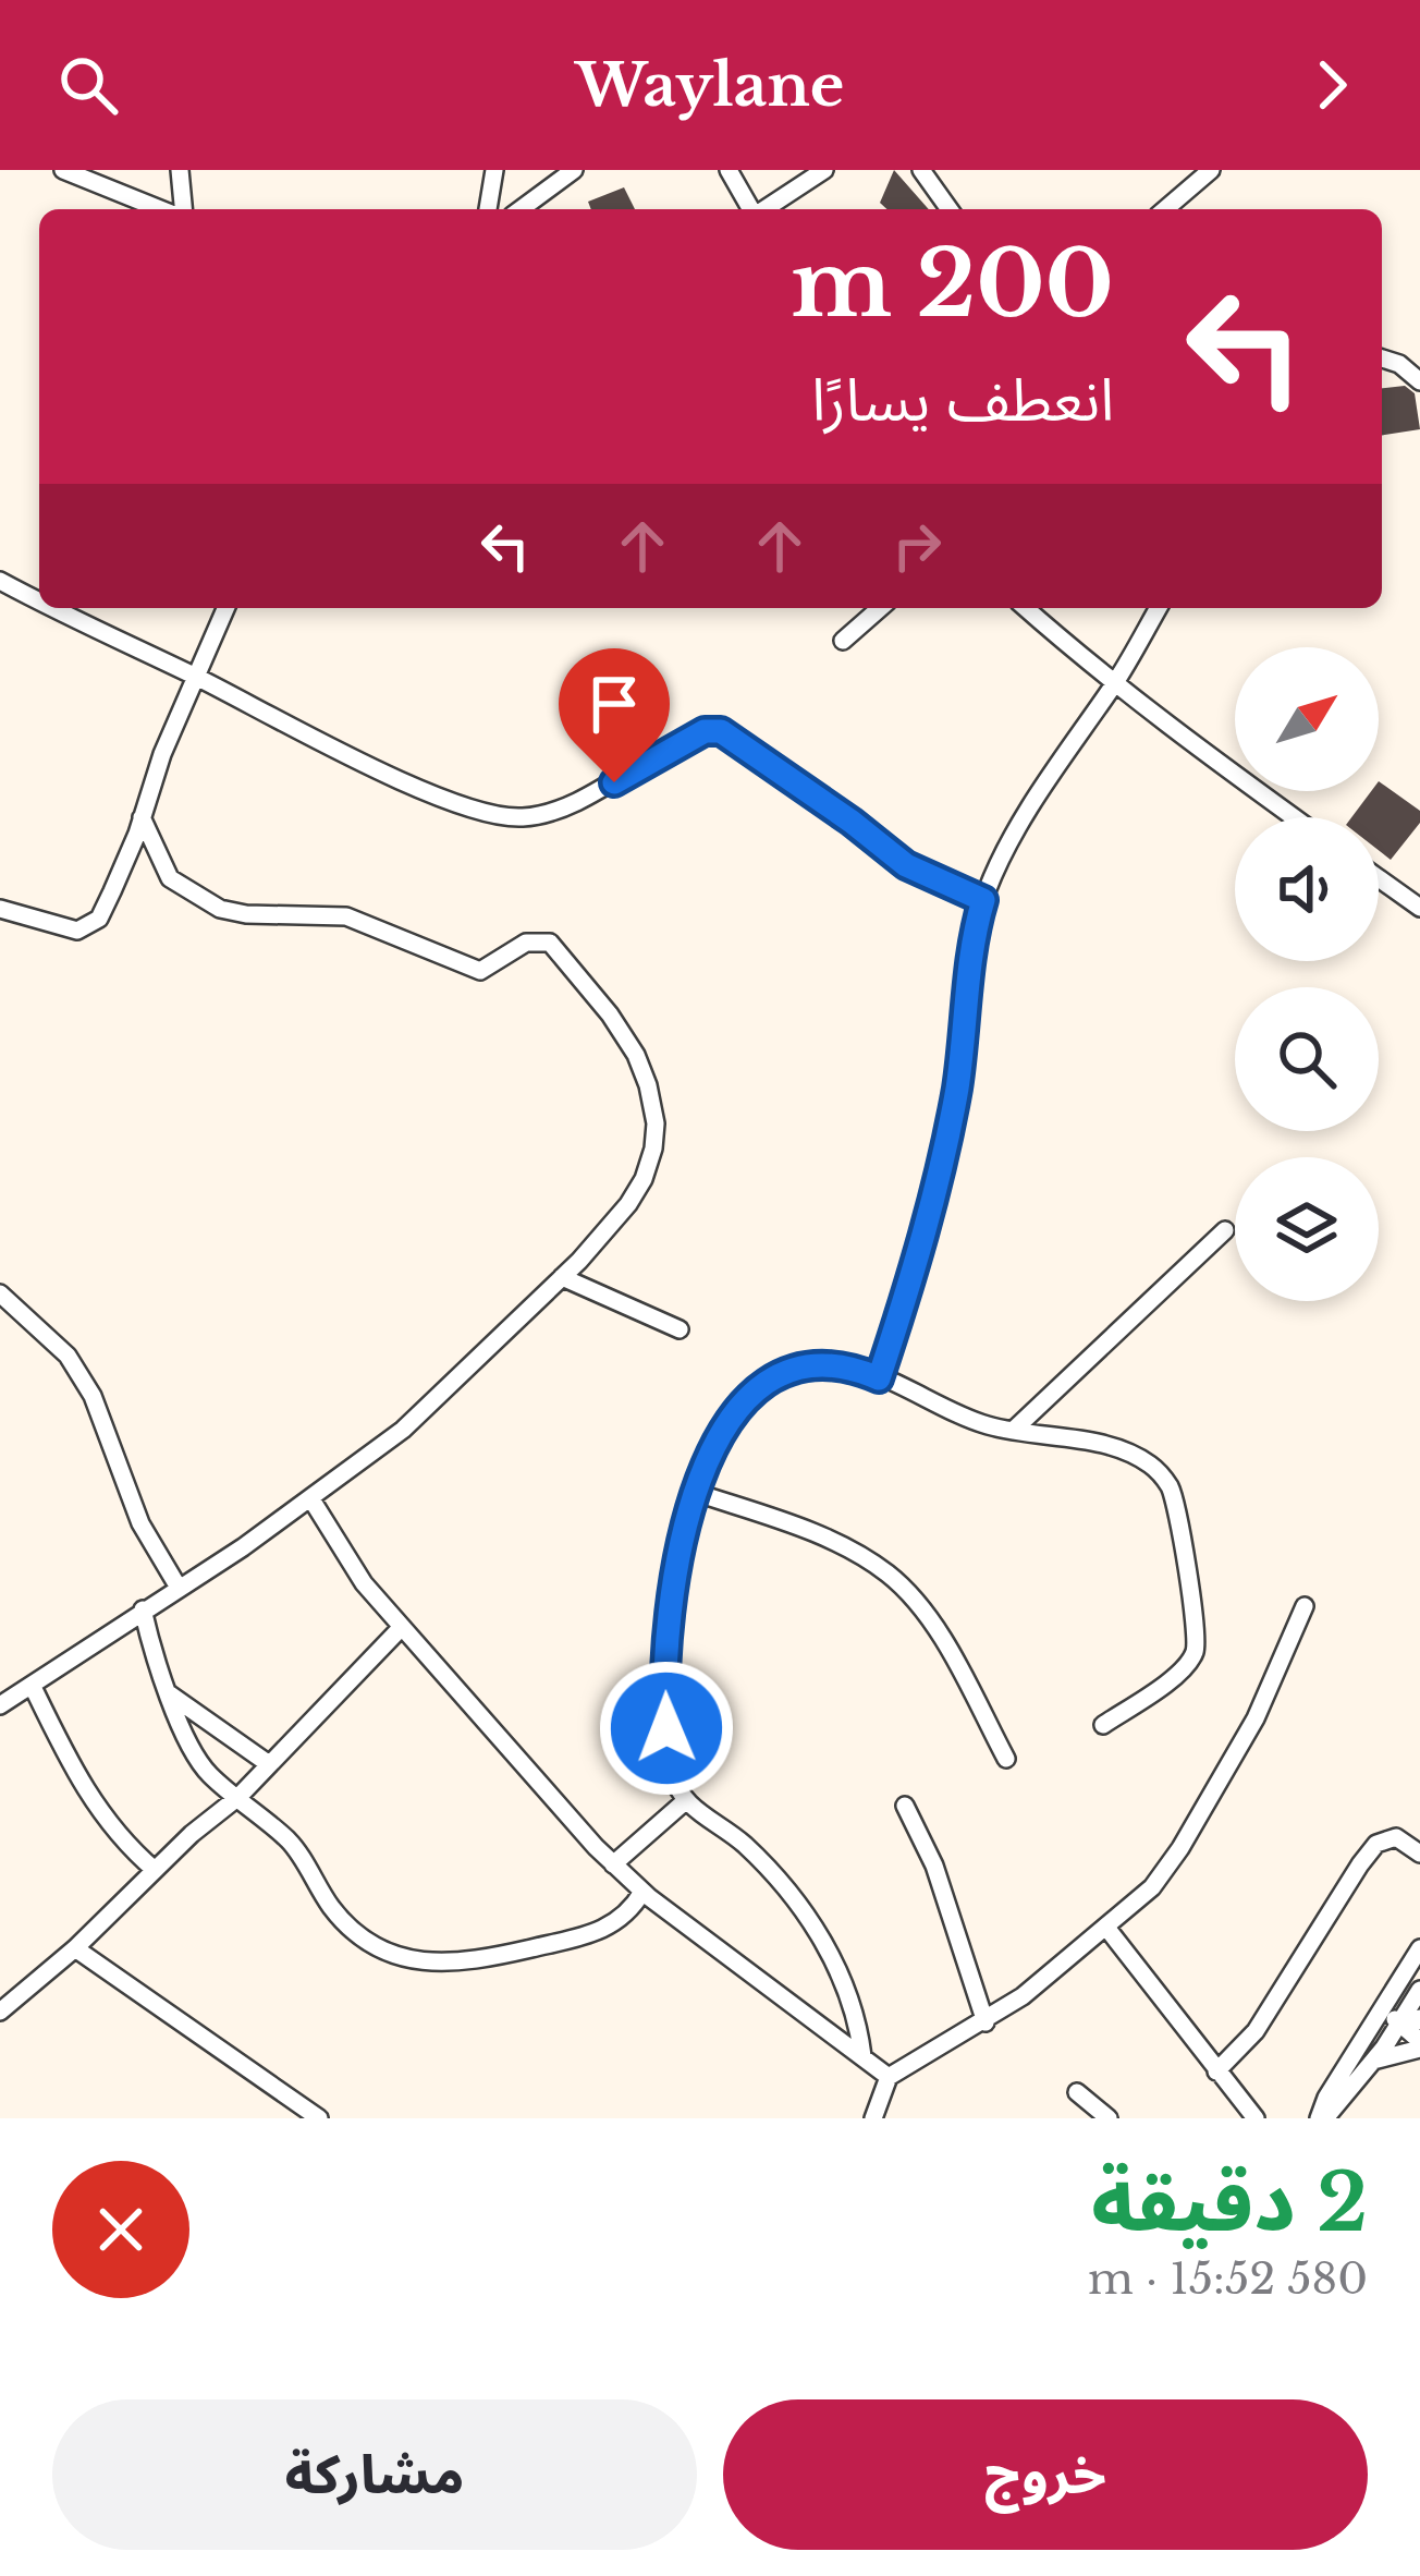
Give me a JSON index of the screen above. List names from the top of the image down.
{
  "north": "top right",
  "page": {
    "header": "Waylane",
    "turn": ["200 m", "انعطف يسارًا"],
    "heading": ["2 دقيقة", "580 m · 15:52"],
    "buttons": ["خروج", "مشاركة"]
  }
}
